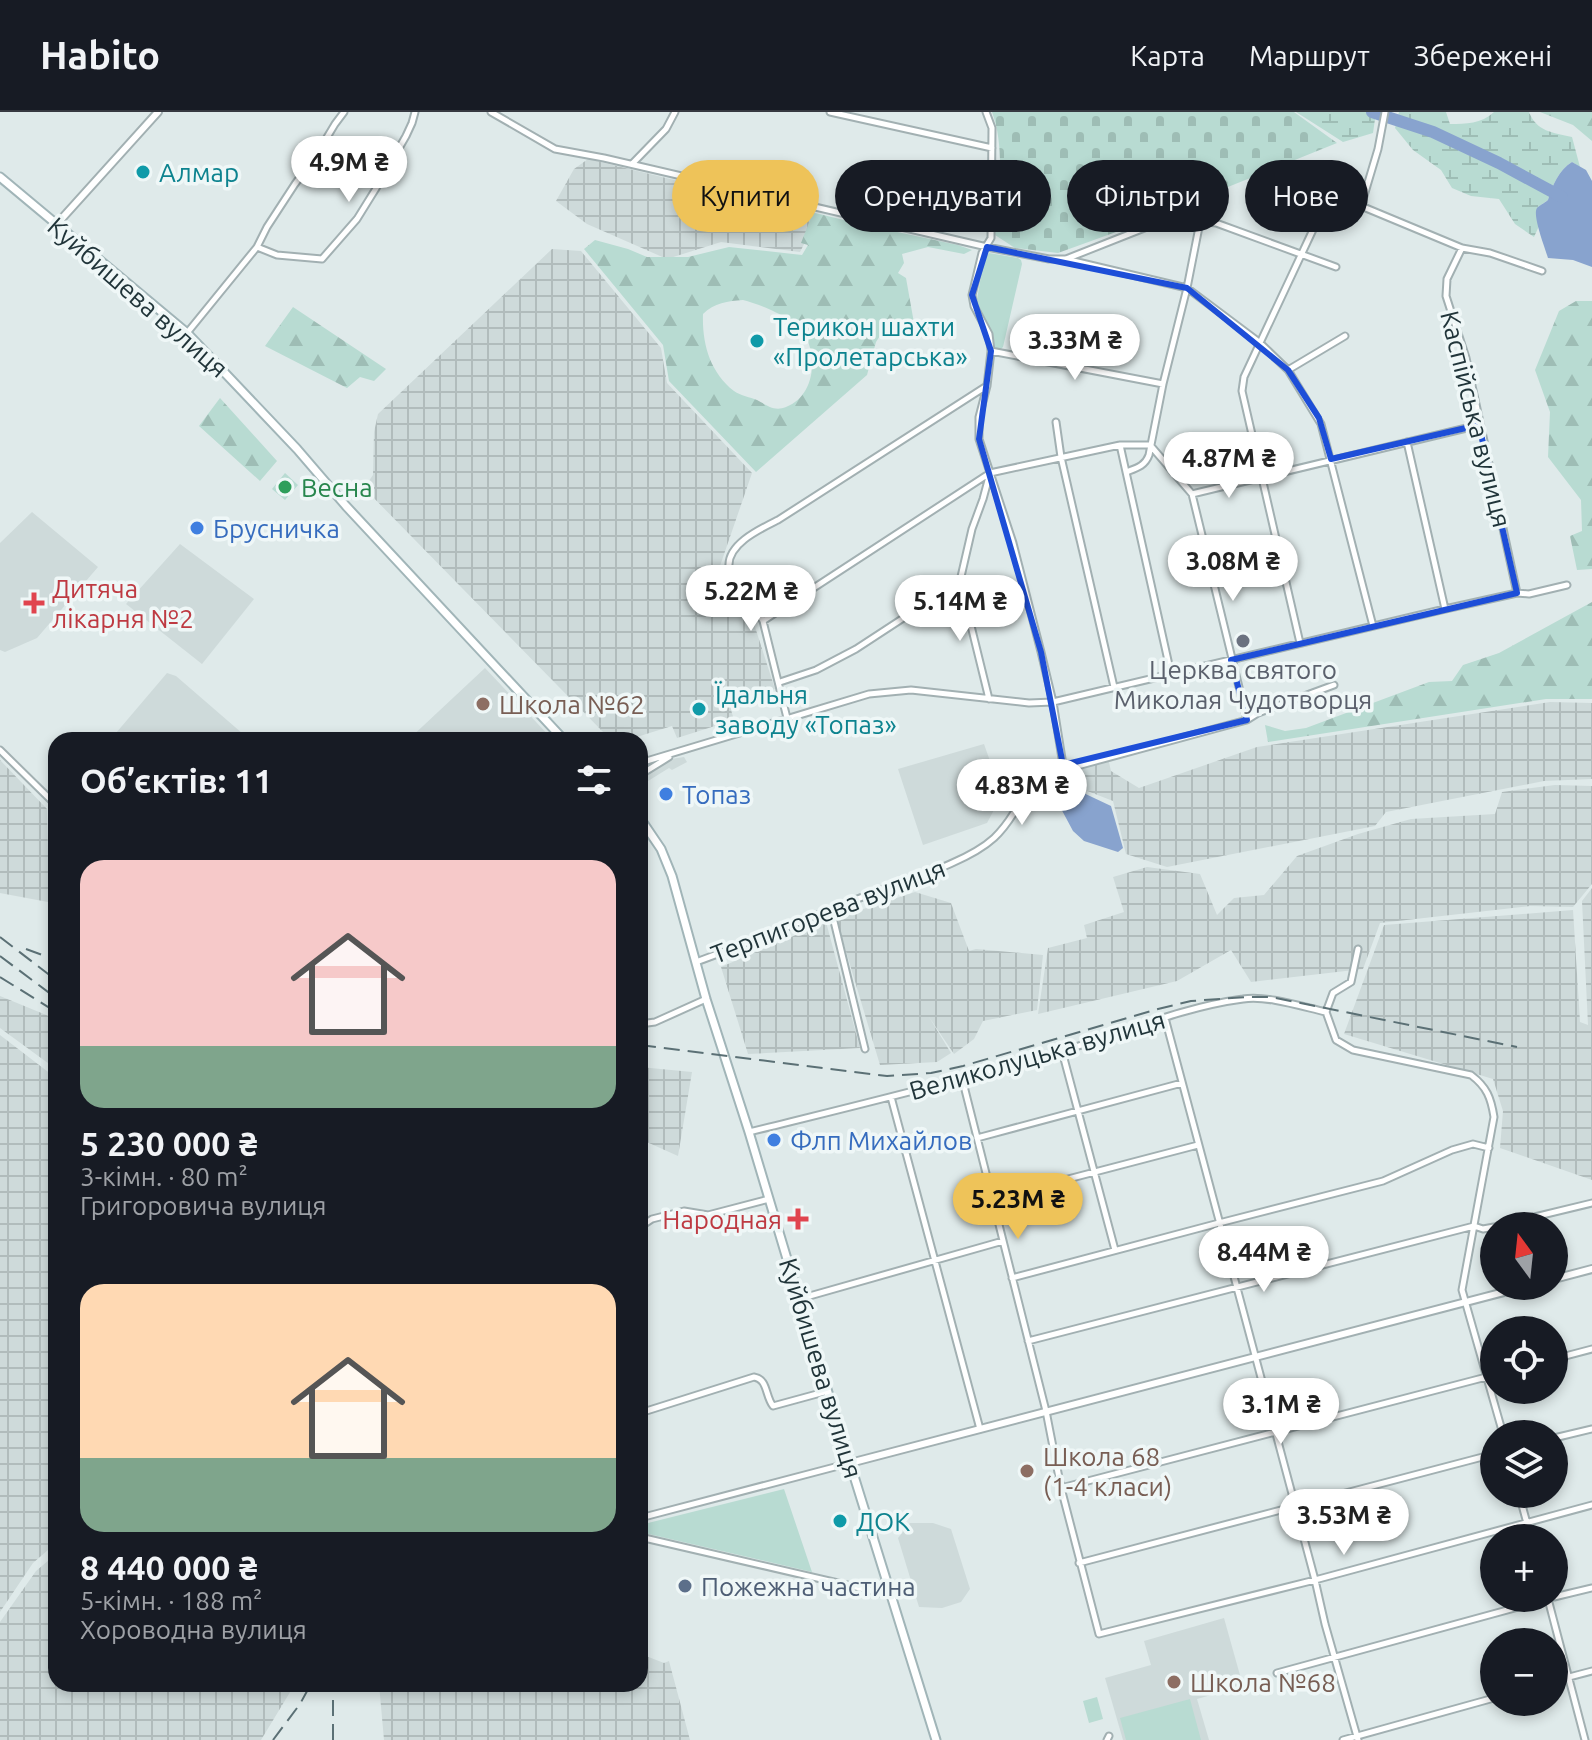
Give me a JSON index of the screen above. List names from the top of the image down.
{
  "streets": {
    "main road": ["Куйбишева вулиця"],
    "street": ["Каспійська вулиця", "Терпигорева вулиця", "Великолуцька вулиця"]
  },
  "crossings": [
    ["Куйбишева вулиця", "Терпигорева вулиця"],
    ["Куйбишева вулиця", "Великолуцька вулиця"]
  ],
  "places": {
    "other": [
      "Алмар",
      "Терикон шахти «Пролетарська»",
      "Весна",
      "Брусничка",
      "Церква святого Миколая Чудотворця",
      "Школа №62",
      "Їдальня заводу «Топаз»",
      "Топаз",
      "Флп Михайлов",
      "Школа 68 (1-4 класи)",
      "ДОК",
      "Пожежна частина",
      "Школа №68"
    ],
    "health": ["Дитяча лікарня №2", "Народная"]
  },
  "north": "top",
  "page": {
    "header": "Habito",
    "nav": ["Карта", "Маршрут", "Збережені"],
    "price": [
      "4.9M ₴",
      "3.33M ₴",
      "4.87M ₴",
      "3.08M ₴",
      "5.22M ₴",
      "5.14M ₴",
      "4.83M ₴",
      "5.23M ₴",
      "8.44M ₴",
      "3.1M ₴",
      "3.53M ₴"
    ],
    "chip": [
      "Купити",
      "Орендувати",
      "Фільтри",
      "Нове"
    ],
    "heading": "Об’єктів: 11",
    "list": [
      {
        "name": "5 230 000 ₴",
        "note": "3-кімн. · 80 m² · Григоровича вулиця"
      },
      {
        "name": "8 440 000 ₴",
        "note": "5-кімн. · 188 m² · Хороводна вулиця"
      }
    ],
    "map_buttons": ["+", "−"]
  }
}
